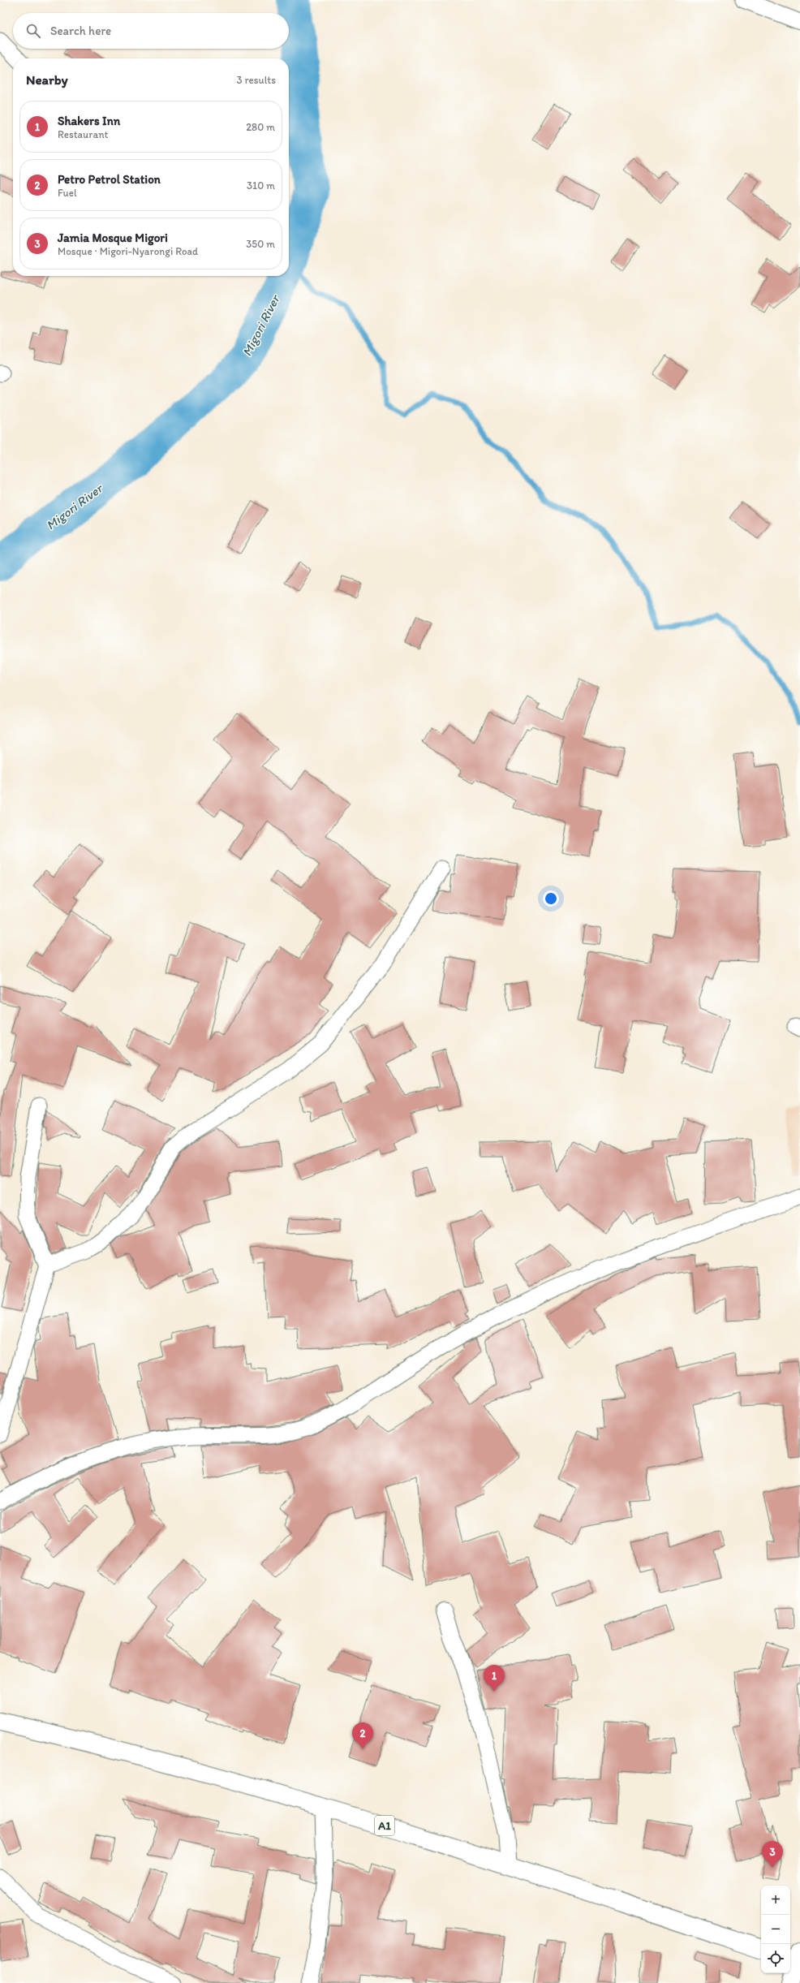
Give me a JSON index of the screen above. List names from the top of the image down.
{
  "streets": {
    "main road": ["A1"]
  },
  "water": ["Migori River"],
  "page": {
    "search": "Search here",
    "heading": ["Nearby", "3 results"],
    "list": [
      {
        "mark": "1",
        "name": "Shakers Inn",
        "note": "Restaurant",
        "value": "280 m"
      },
      {
        "mark": "2",
        "name": "Petro Petrol Station",
        "note": "Fuel",
        "value": "310 m"
      },
      {
        "mark": "3",
        "name": "Jamia Mosque Migori",
        "note": "Mosque · Migori-Nyarongi Road",
        "value": "350 m"
      }
    ],
    "pins": ["1", "2", "3"],
    "map_buttons": ["+", "−"]
  }
}
